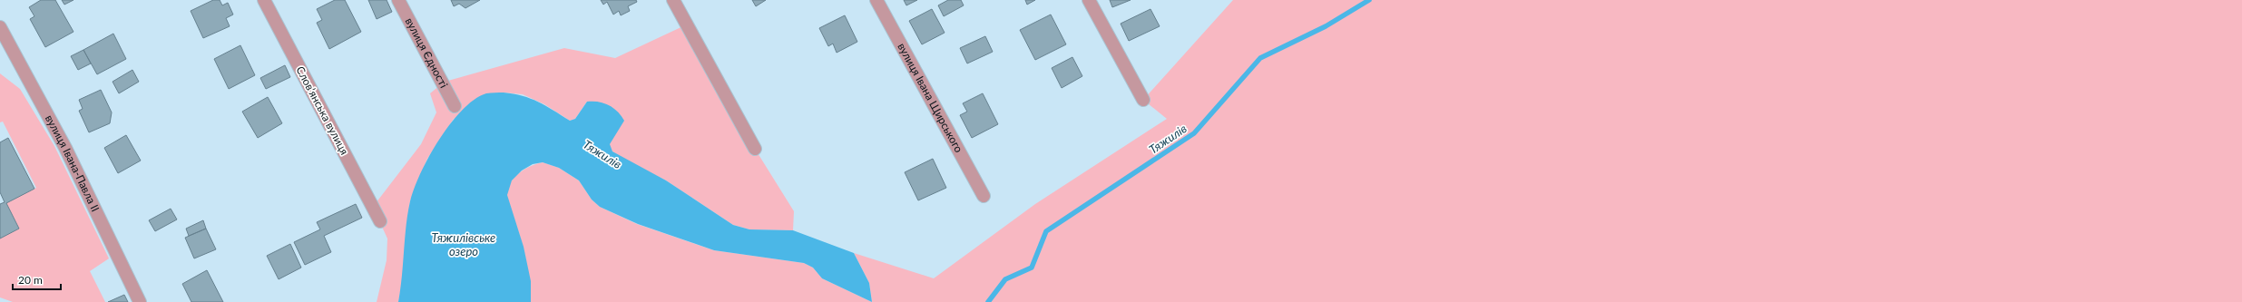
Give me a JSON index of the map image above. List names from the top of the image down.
{
  "streets": {
    "street": [
      "вулиця Єдності",
      "вулиця Івана Щирського",
      "Словʼянська вулиця",
      "вулиця Івана-Павла II"
    ]
  },
  "water": ["Тяжилів", "Тяжилівське озеро"],
  "scale_bar": "20 m"
}
